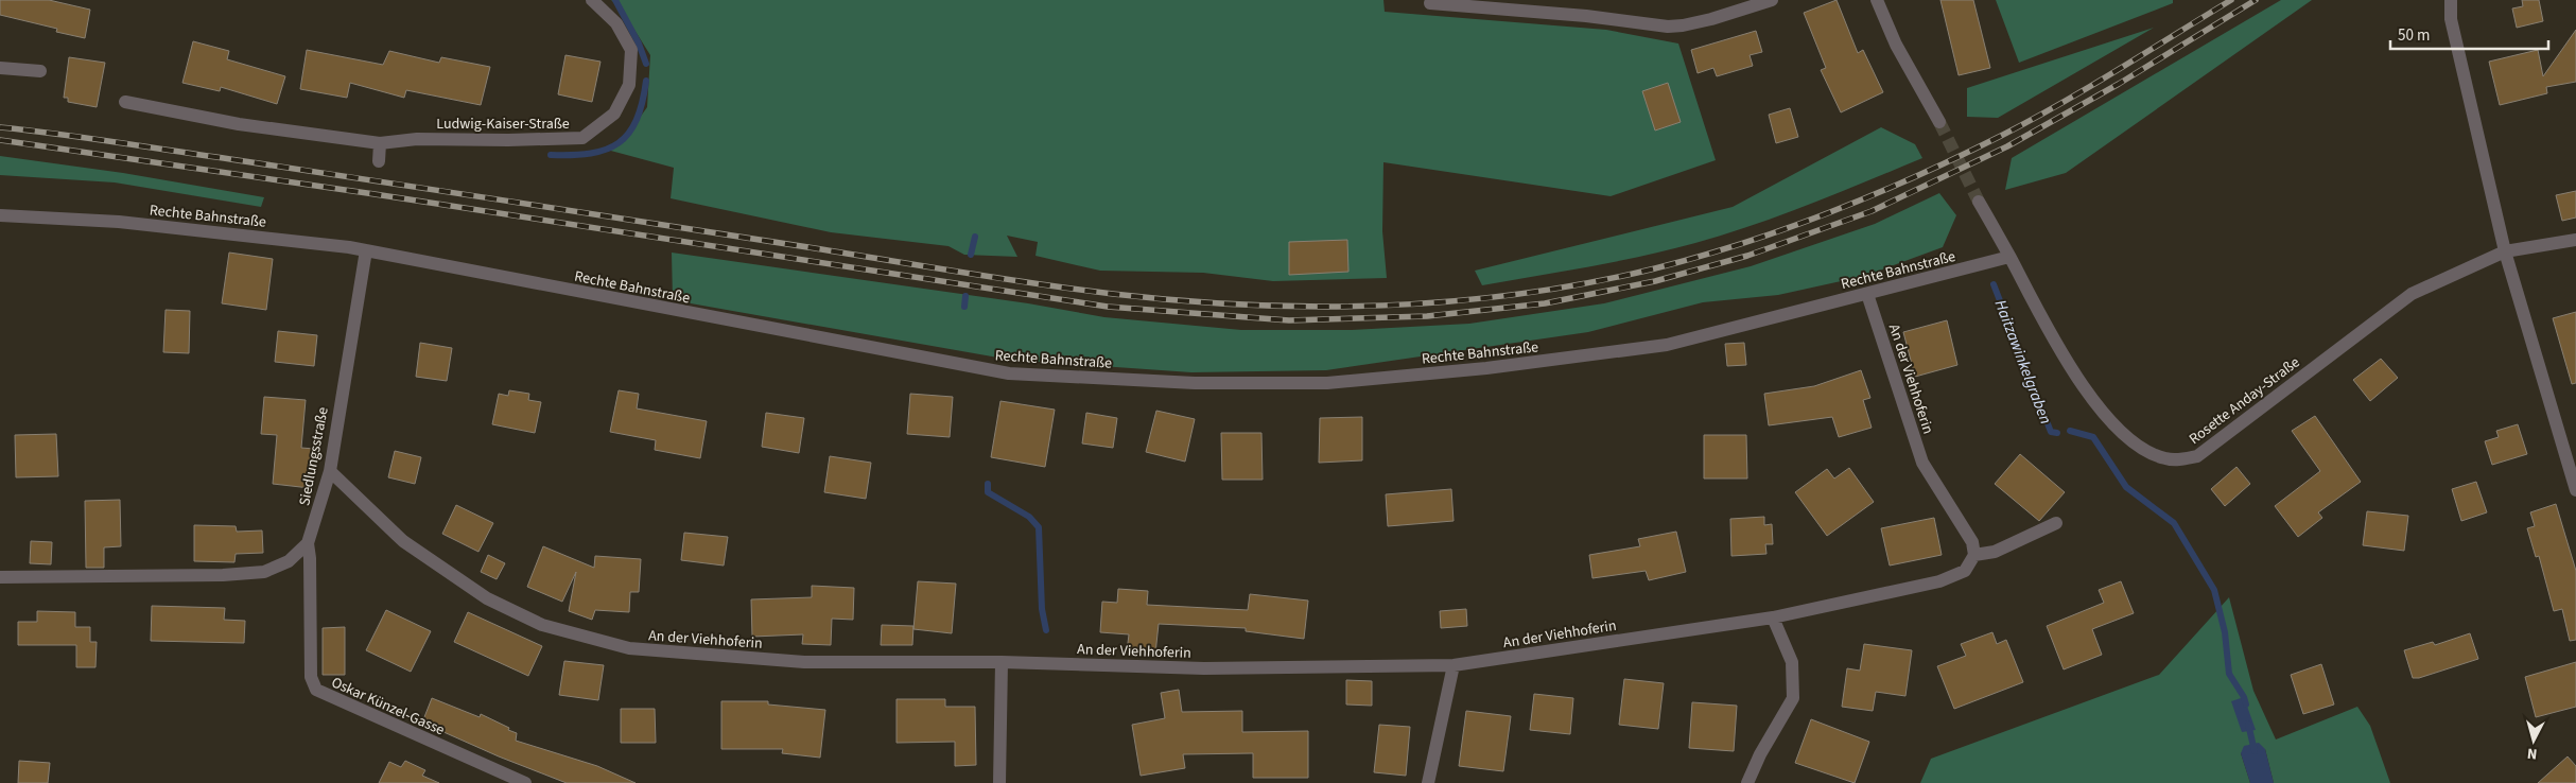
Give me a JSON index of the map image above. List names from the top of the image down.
{
  "streets": {
    "street": [
      "Ludwig-Kaiser-Straße",
      "Rechte Bahnstraße",
      "An der Viehhoferin",
      "Rosette Anday-Straße",
      "Siedlungsstraße",
      "Oskar Künzel-Gasse"
    ]
  },
  "crossings": [
    ["Rechte Bahnstraße", "An der Viehhoferin"],
    ["Rechte Bahnstraße", "Rosette Anday-Straße"],
    ["Rechte Bahnstraße", "Siedlungsstraße"],
    ["An der Viehhoferin", "Siedlungsstraße"],
    ["Siedlungsstraße", "Oskar Künzel-Gasse"]
  ],
  "water": ["Haitzawinkelgraben"],
  "scale_bar": "50 m",
  "north": "bottom"
}
